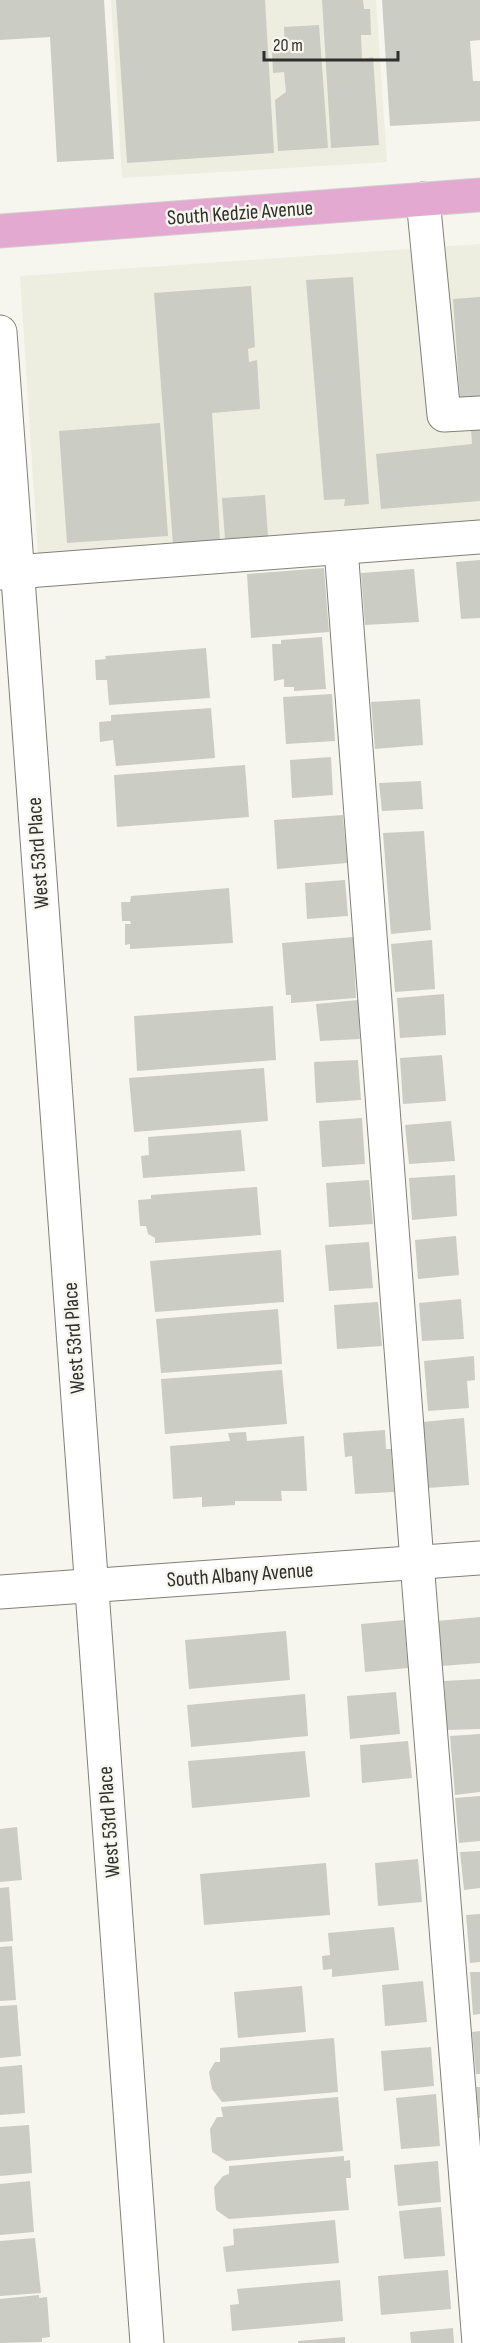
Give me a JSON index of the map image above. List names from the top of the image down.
{
  "streets": {
    "main road": ["South Kedzie Avenue"],
    "street": ["West 53rd Place", "South Albany Avenue"]
  },
  "crossings": [
    ["West 53rd Place", "South Albany Avenue"]
  ],
  "scale_bar": "20 m"
}
